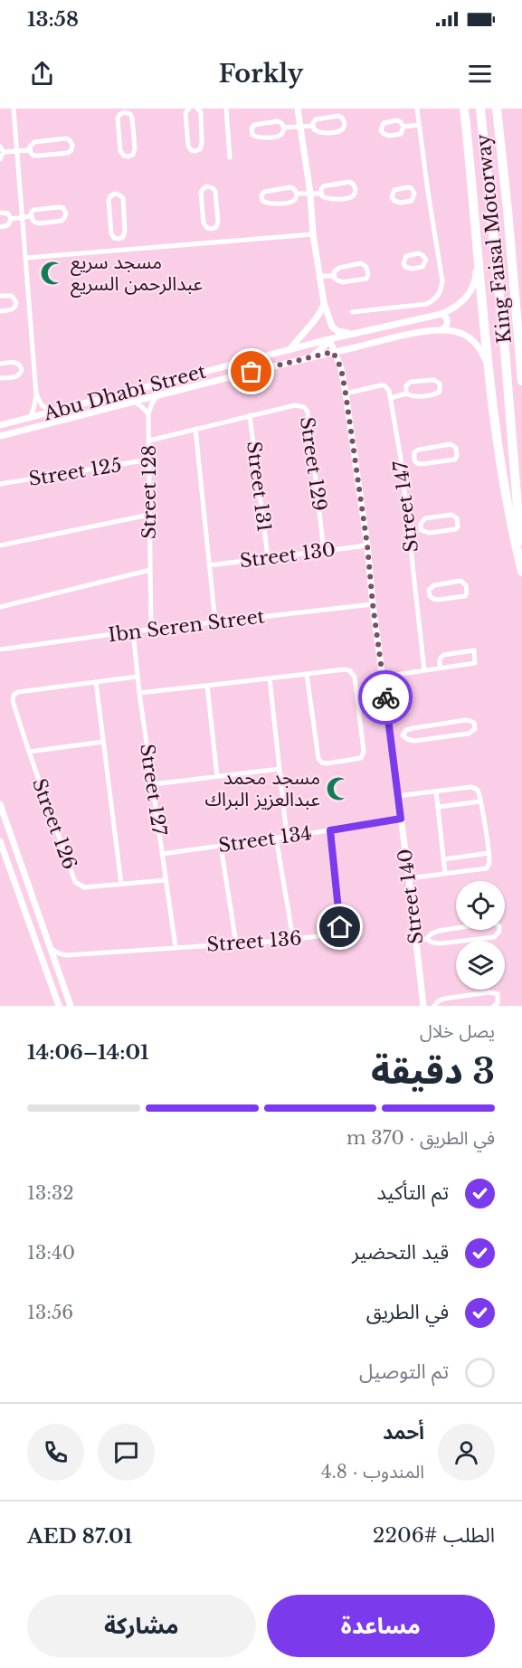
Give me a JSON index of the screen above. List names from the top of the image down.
{
  "streets": {
    "highway": ["King Faisal Motorway"],
    "street": [
      "Abu Dhabi Street",
      "Street 129",
      "Street 125",
      "Street 131",
      "Street 128",
      "Street 147",
      "Street 130",
      "Ibn Seren Street",
      "Street 127",
      "Street 126",
      "Street 134",
      "Street 140",
      "Street 136"
    ]
  },
  "crossings": [
    ["Abu Dhabi Street", "Street 128"],
    ["Abu Dhabi Street", "Street 140"],
    ["Street 129", "Street 131"],
    ["Street 129", "Street 128"],
    ["Street 129", "Street 130"],
    ["Street 125", "Street 128"],
    ["Street 131", "Street 130"],
    ["Street 128", "Ibn Seren Street"],
    ["Street 130", "Street 140"],
    ["Ibn Seren Street", "Street 127"],
    ["Ibn Seren Street", "Street 140"],
    ["Street 127", "Street 126"],
    ["Street 127", "Street 134"],
    ["Street 127", "Street 136"],
    ["Street 134", "Street 140"],
    ["Street 134", "Street 136"]
  ],
  "places": {
    "mosque": ["مسجد سريع عبدالرحمن السريع", "مسجد محمد عبدالعزيز البراك"]
  },
  "page": {
    "status": "13:58",
    "header": "Forkly",
    "heading": ["3 دقيقة", "يصل خلال", "14:01–14:06"],
    "panel": [
      "أحمد",
      "المندوب · 4.8",
      "الطلب #2206",
      "AED 87.01"
    ],
    "bar": "في الطريق · 370 m",
    "list": [
      ["تم التأكيد", "13:32"],
      ["قيد التحضير", "13:40"],
      ["في الطريق", "13:56"],
      "تم التوصيل"
    ],
    "buttons": ["مساعدة", "مشاركة"]
  }
}
